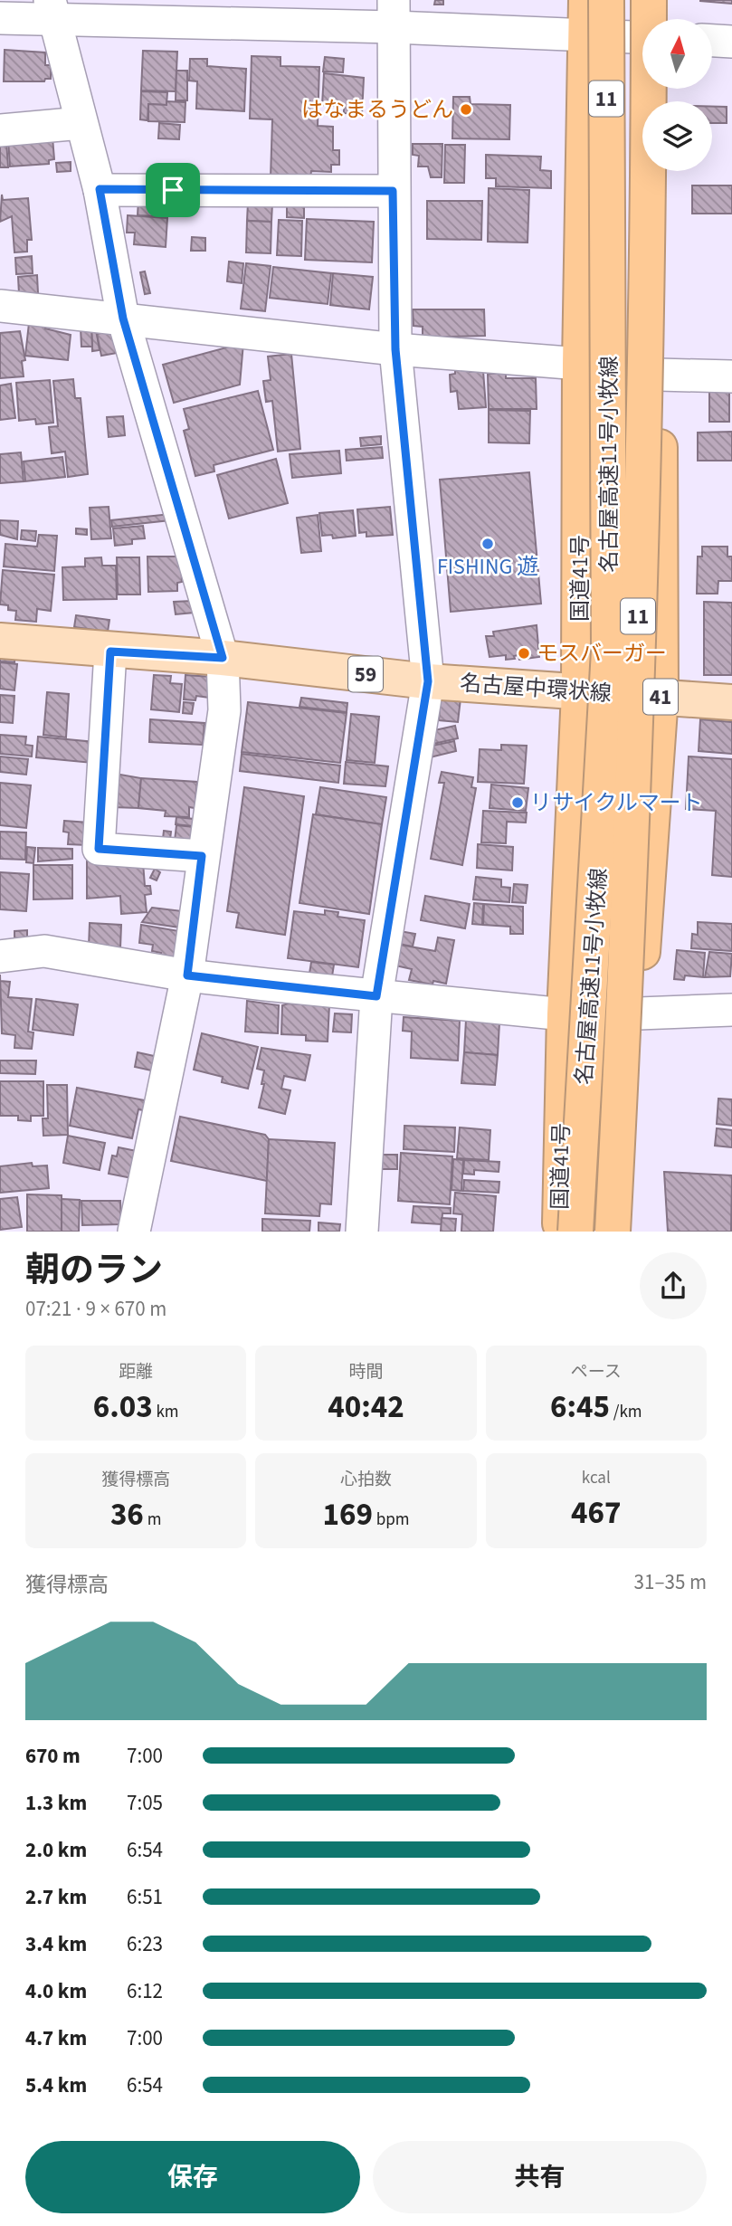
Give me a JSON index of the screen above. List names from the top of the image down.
{
  "streets": {
    "highway": [
      "11",
      "名古屋高速11号小牧線",
      "国道41号",
      "41"
    ],
    "main road": ["59", "名古屋中環状線"]
  },
  "crossings": [
    ["国道41号", "名古屋中環状線"],
    ["名古屋中環状線", "41"]
  ],
  "places": [
    "はなまるうどん",
    "FISHING 遊",
    "モスバーガー",
    "リサイクルマート"
  ],
  "north": "top",
  "page": {
    "heading": ["朝のラン", "07:21 · 9 × 670 m"],
    "stats": [
      ["距離", "6.03 km"],
      ["時間", "40:42"],
      ["ペース", "6:45 /km"],
      ["獲得標高", "36 m"],
      ["心拍数", "169 bpm"],
      ["kcal", "467"]
    ],
    "chart": ["獲得標高", "31–35 m"],
    "list": [
      {
        "name": "670 m",
        "note": "7:00"
      },
      {
        "name": "1.3 km",
        "note": "7:05"
      },
      {
        "name": "2.0 km",
        "note": "6:54"
      },
      {
        "name": "2.7 km",
        "note": "6:51"
      },
      {
        "name": "3.4 km",
        "note": "6:23"
      },
      {
        "name": "4.0 km",
        "note": "6:12"
      },
      {
        "name": "4.7 km",
        "note": "7:00"
      },
      {
        "name": "5.4 km",
        "note": "6:54"
      }
    ],
    "buttons": ["保存", "共有"]
  }
}
